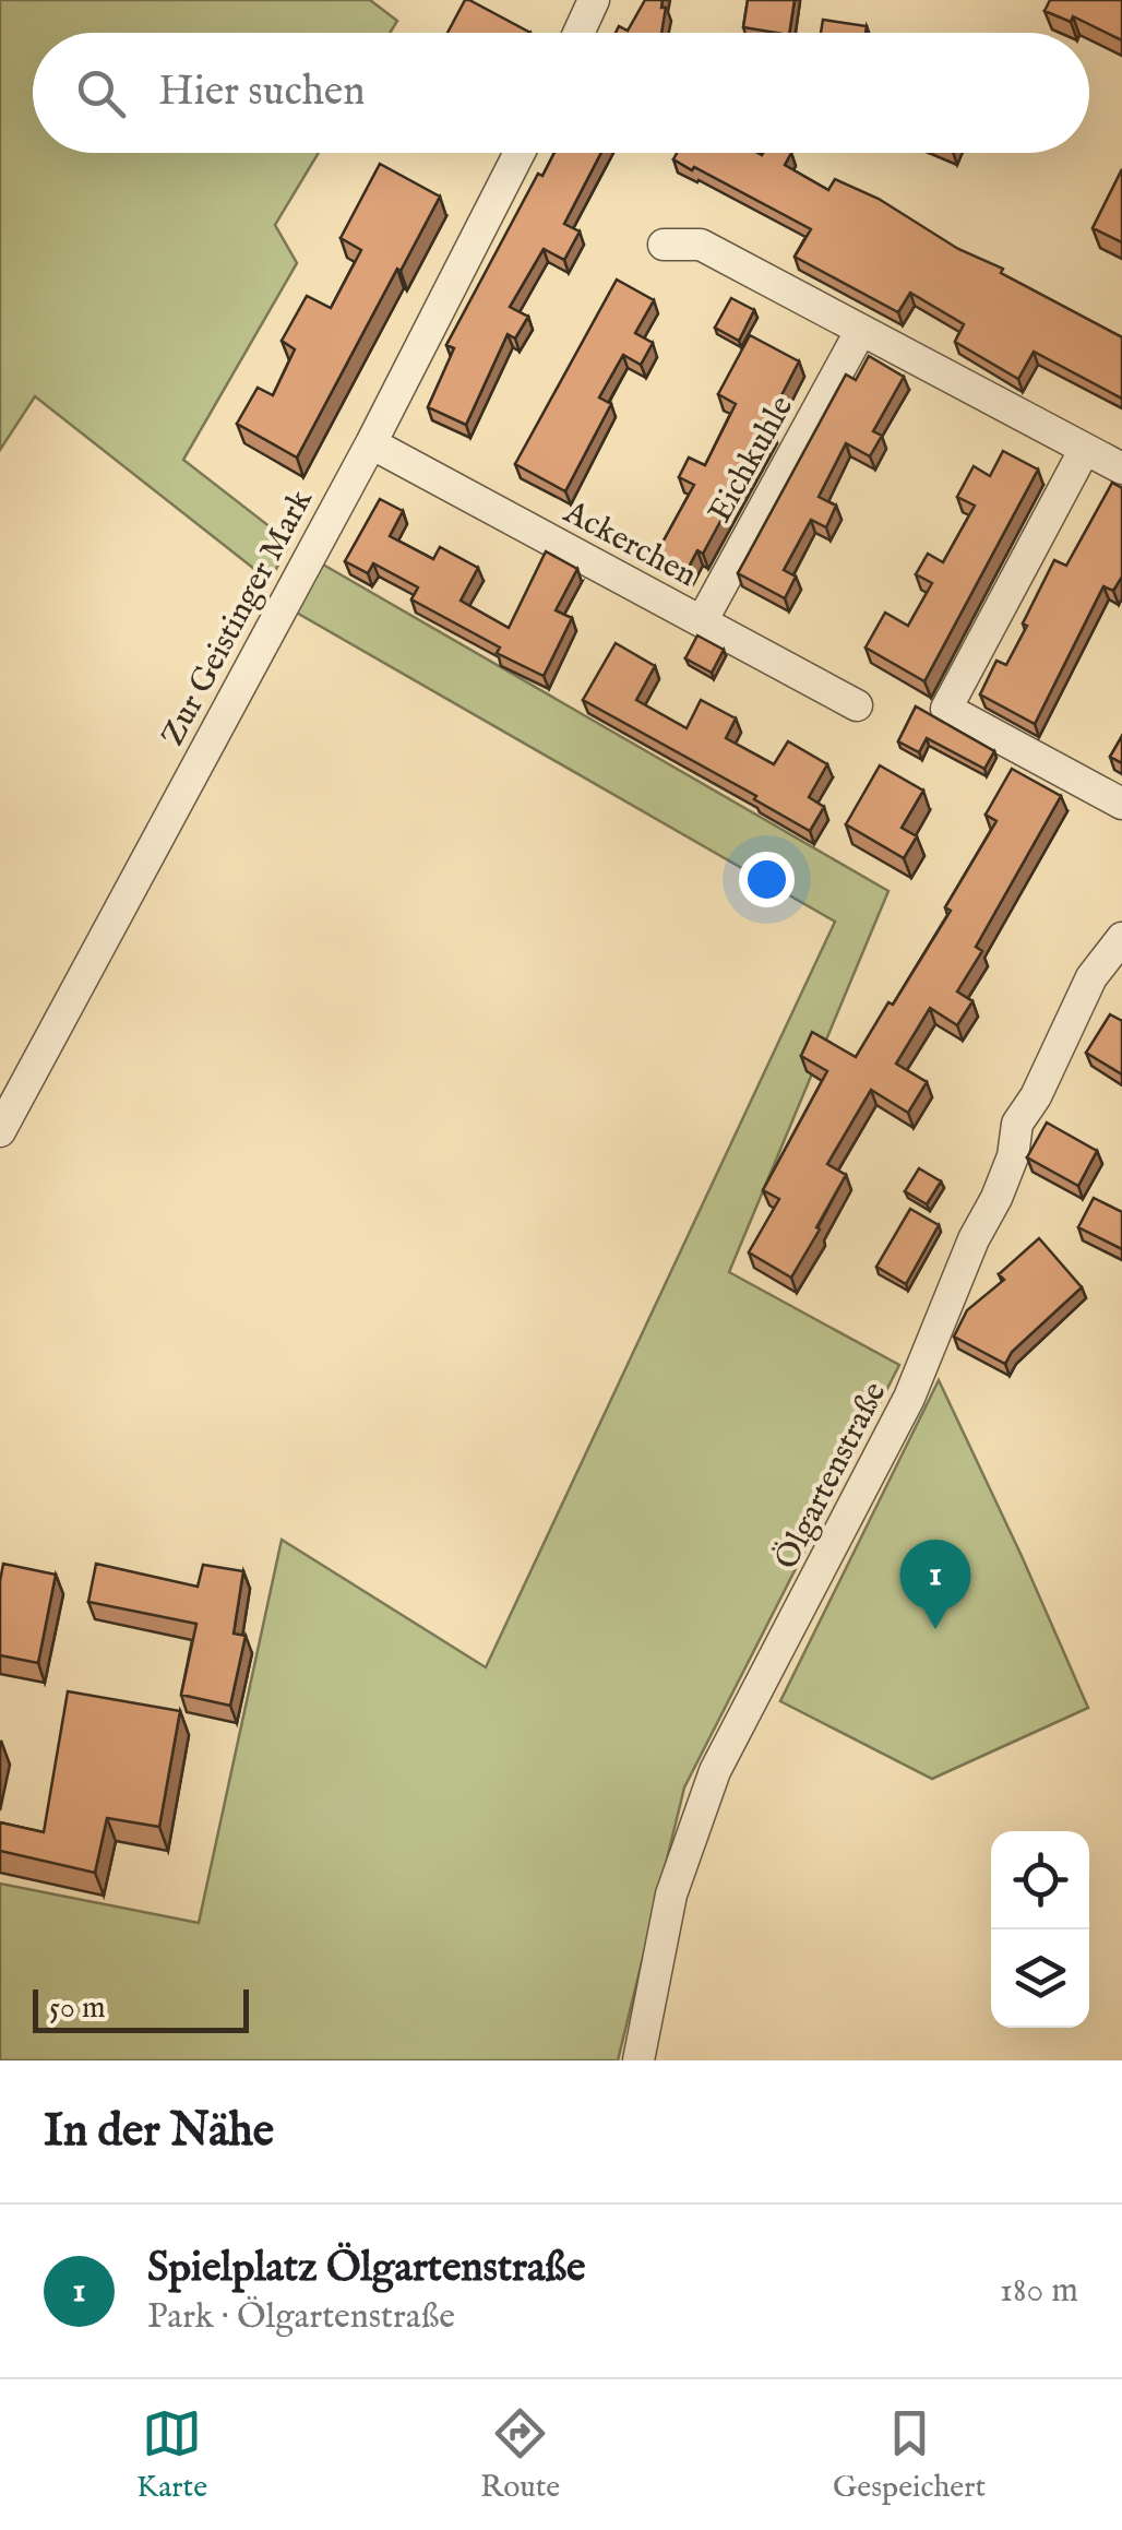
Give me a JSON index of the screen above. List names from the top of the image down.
{
  "streets": {
    "street": [
      "Eichkuhle",
      "Ackerchen",
      "Zur Geistinger Mark",
      "Ölgartenstraße"
    ]
  },
  "crossings": [
    ["Eichkuhle", "Ackerchen"],
    ["Ackerchen", "Zur Geistinger Mark"]
  ],
  "scale_bar": "50 m",
  "page": {
    "search": "Hier suchen",
    "pins": "1",
    "scale": "50 m",
    "heading": "In der Nähe",
    "list": [
      {
        "mark": "1",
        "name": "Spielplatz Ölgartenstraße",
        "note": "Park · Ölgartenstraße",
        "value": "180 m"
      }
    ],
    "nav": ["Karte", "Route", "Gespeichert"]
  }
}
